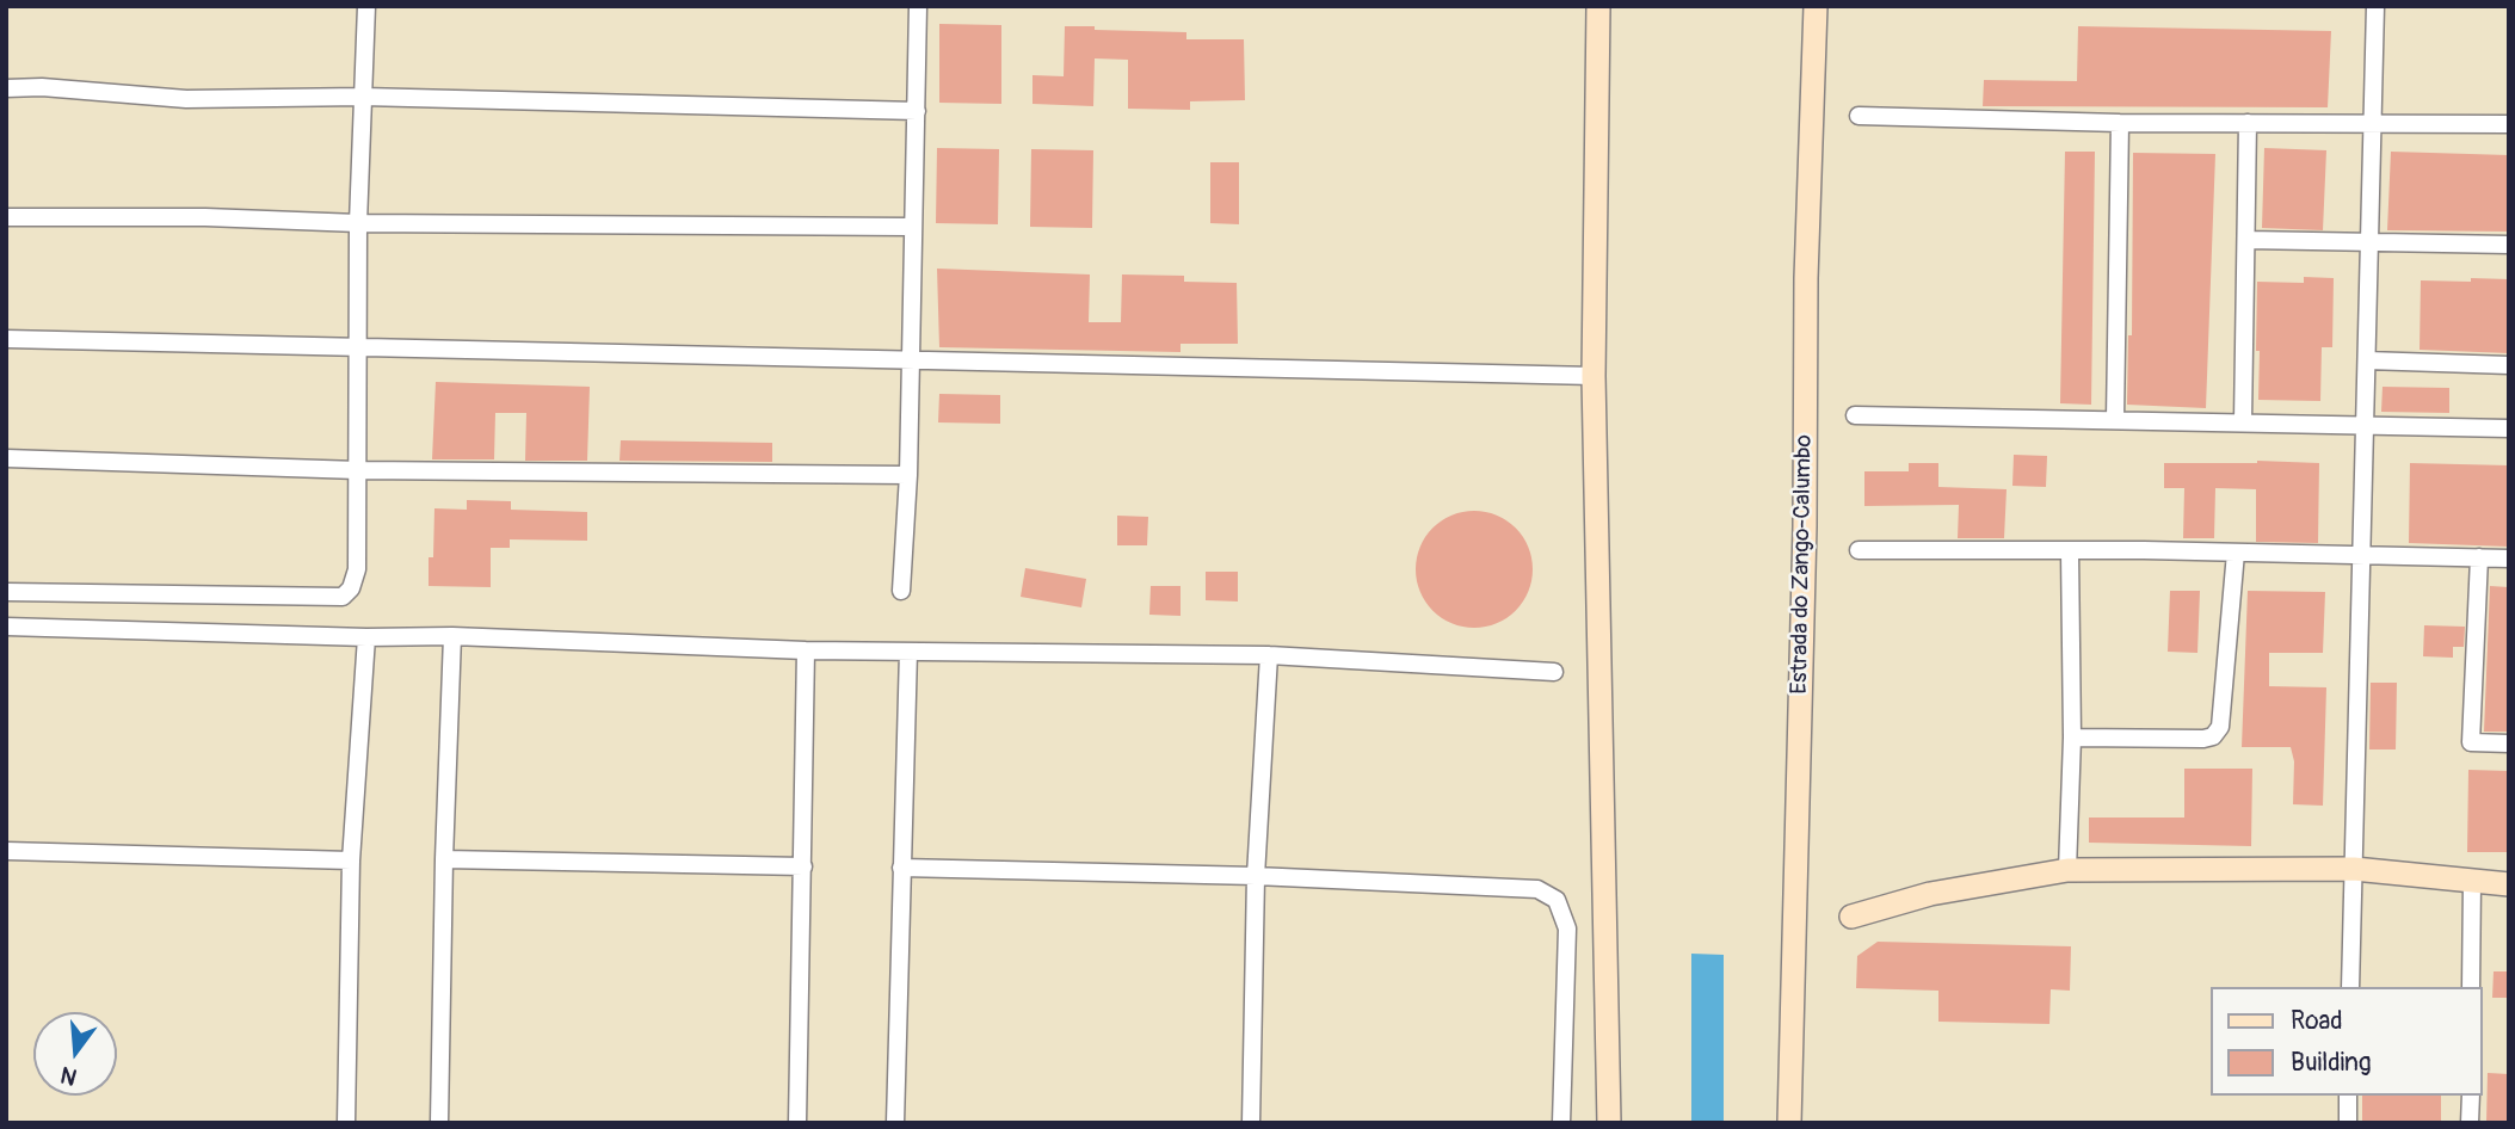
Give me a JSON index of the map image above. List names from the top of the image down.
{
  "streets": {
    "main road": ["Estrada do Zango-Calumbo"]
  },
  "legend": ["Road", "Building"],
  "north": "bottom"
}
